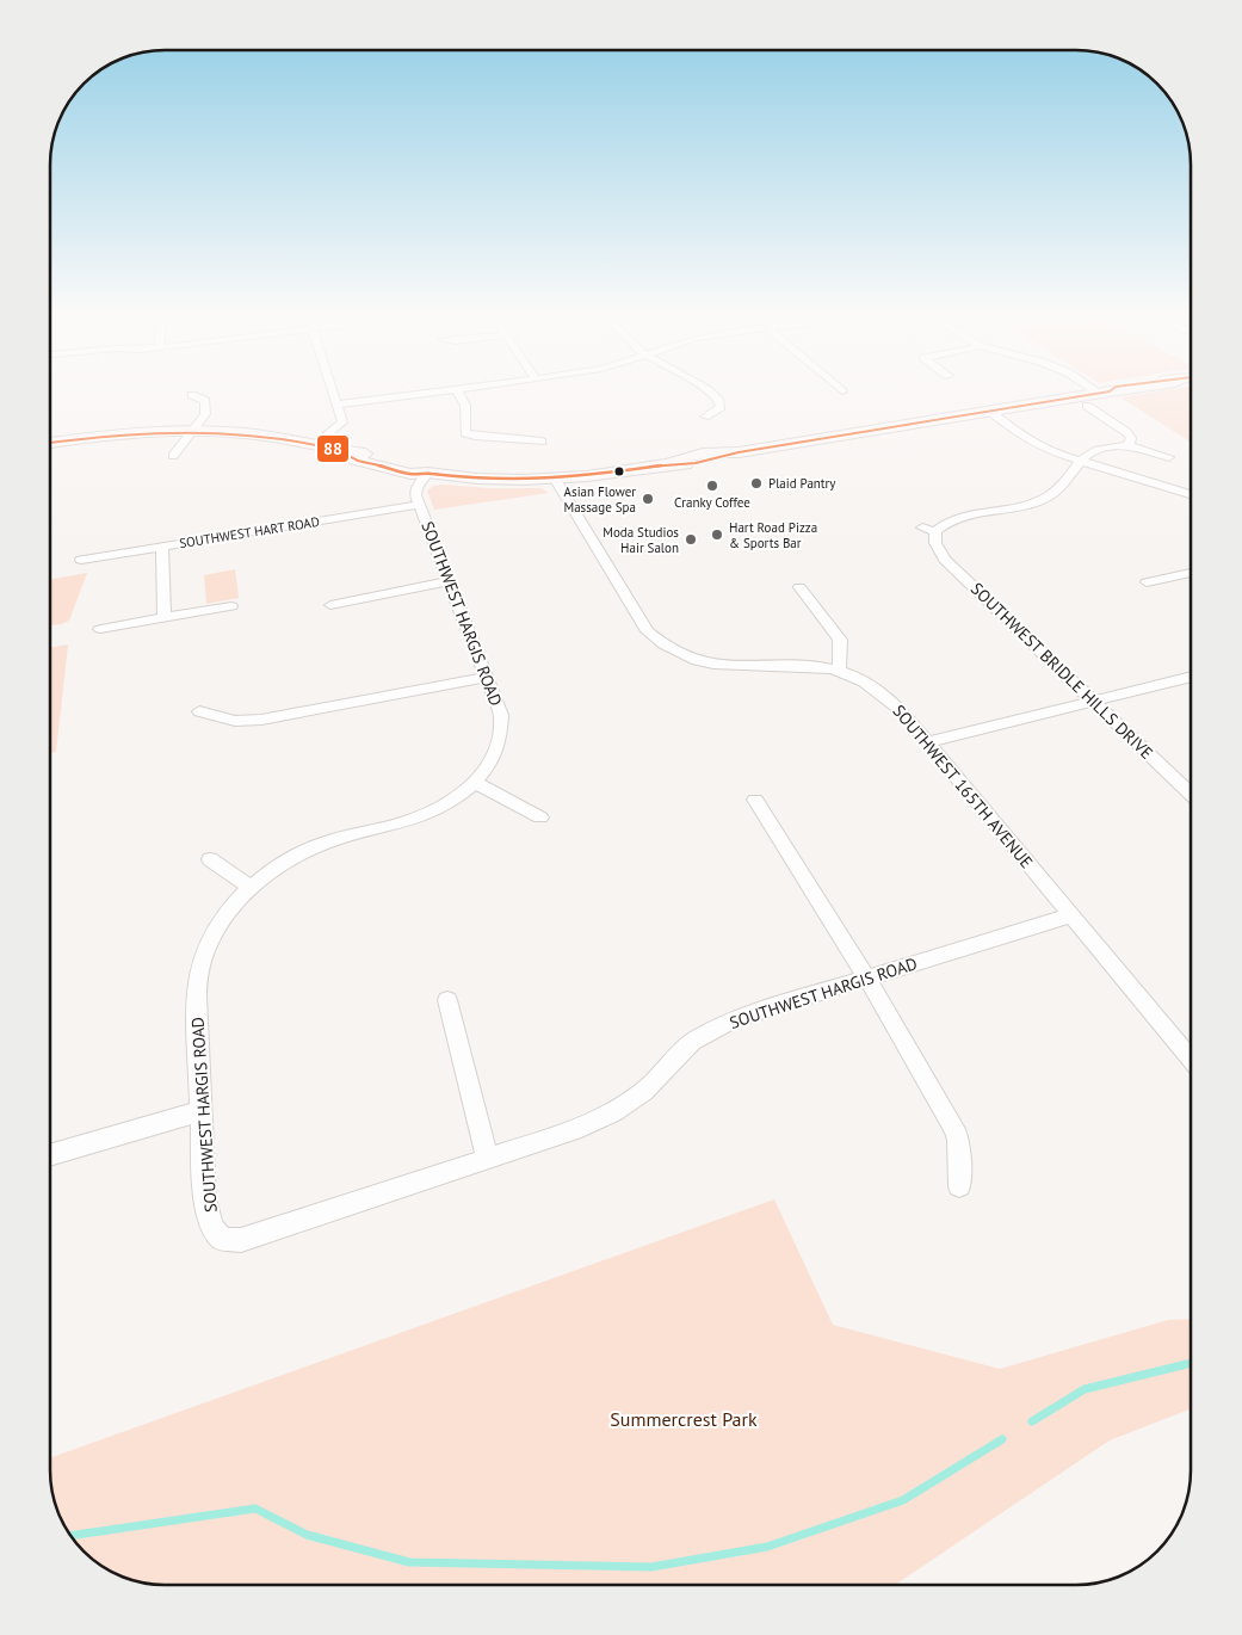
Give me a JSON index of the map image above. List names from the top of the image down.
{
  "streets": {
    "street": [
      "SOUTHWEST HART ROAD",
      "SOUTHWEST HARGIS ROAD",
      "SOUTHWEST BRIDLE HILLS DRIVE",
      "SOUTHWEST 165TH AVENUE"
    ]
  },
  "crossings": [
    ["SOUTHWEST HART ROAD", "SOUTHWEST HARGIS ROAD"],
    ["SOUTHWEST HARGIS ROAD", "SOUTHWEST 165TH AVENUE"]
  ],
  "parks": ["Summercrest Park"],
  "places": [
    "Plaid Pantry",
    "Cranky Coffee",
    "Asian Flower Massage Spa",
    "Hart Road Pizza & Sports Bar",
    "Moda Studios Hair Salon"
  ],
  "lines": ["transit line 88"]
}
